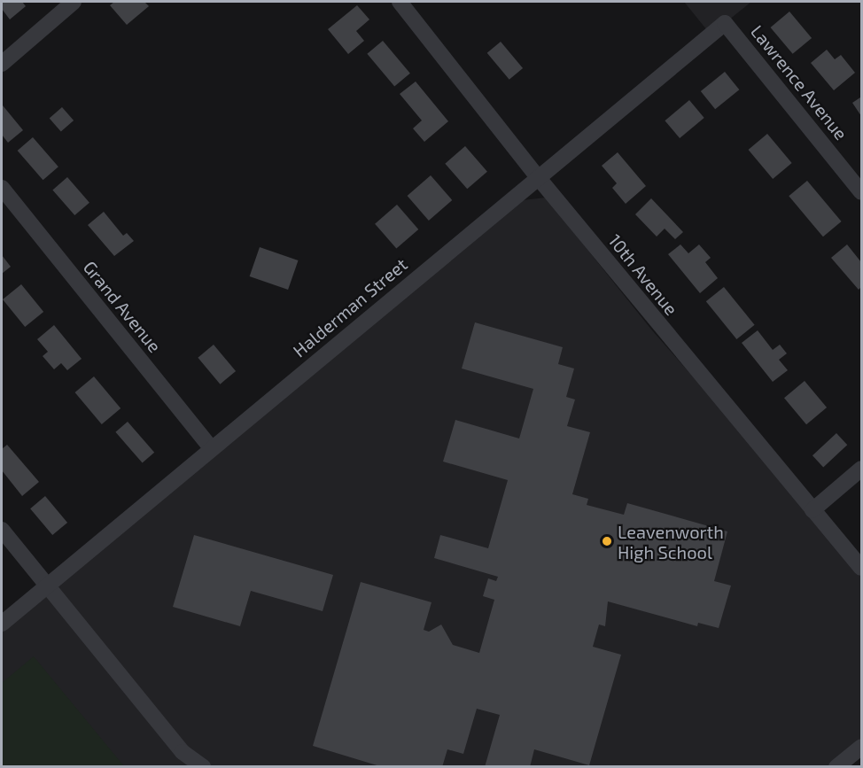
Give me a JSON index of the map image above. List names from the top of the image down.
{
  "streets": {
    "street": [
      "Lawrence Avenue",
      "10th Avenue",
      "Grand Avenue",
      "Halderman Street"
    ]
  },
  "crossings": [
    ["Lawrence Avenue", "Halderman Street"],
    ["10th Avenue", "Halderman Street"],
    ["Grand Avenue", "Halderman Street"]
  ],
  "places": ["Leavenworth High School"]
}
